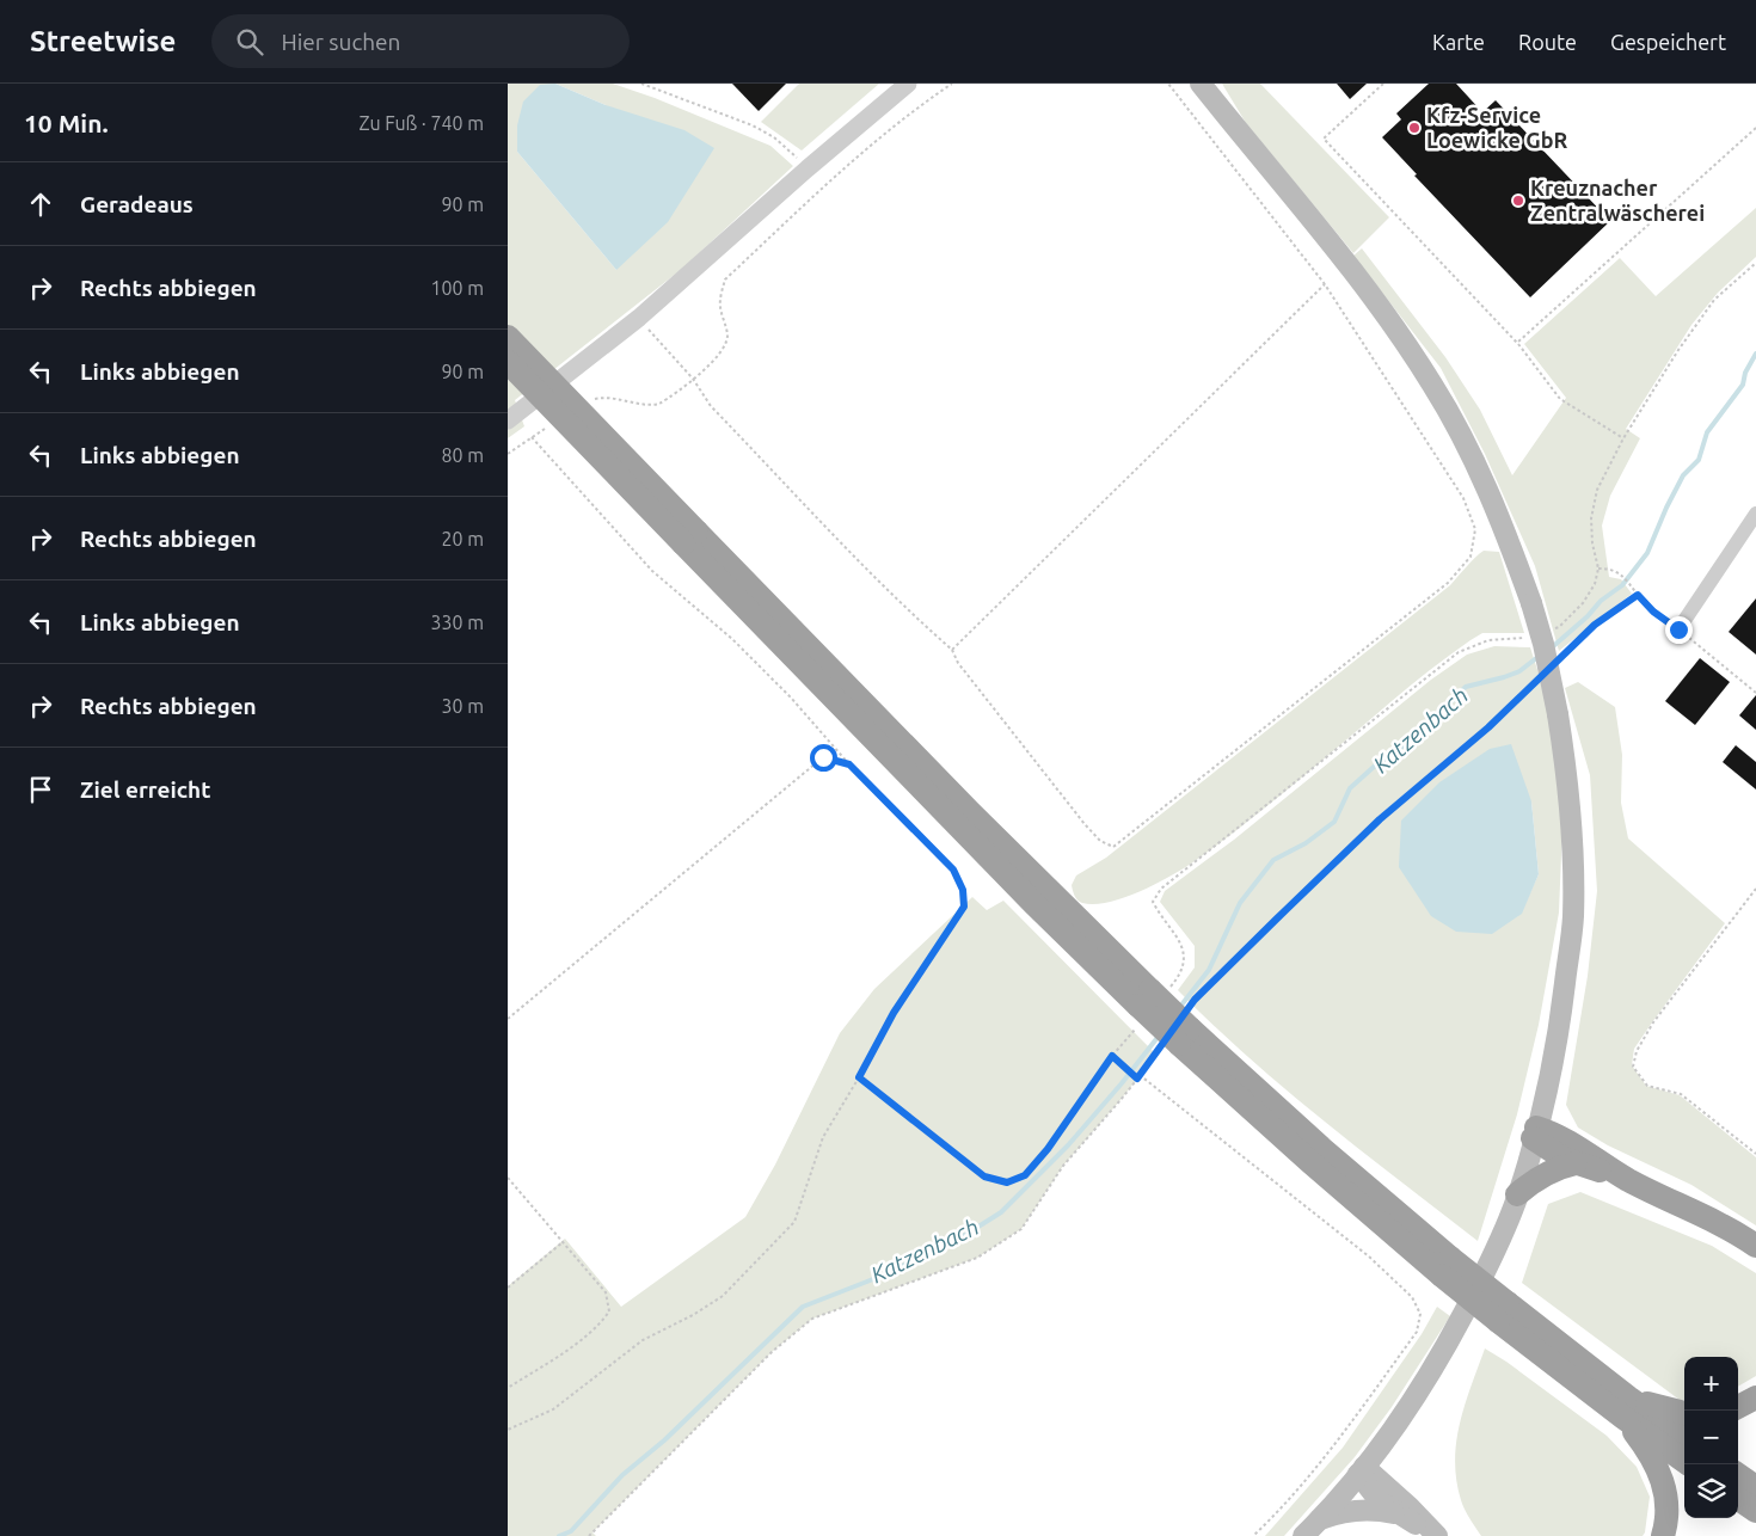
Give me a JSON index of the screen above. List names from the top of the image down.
{
  "water": ["Katzenbach"],
  "places": ["Kfz-Service Loewicke GbR", "Kreuznacher Zentralwäscherei"],
  "page": {
    "header": "Streetwise",
    "search": "Hier suchen",
    "nav": ["Karte", "Route", "Gespeichert"],
    "heading": ["10 Min.", "Zu Fuß · 740 m"],
    "list": [
      ["Geradeaus", "90 m"],
      ["Rechts abbiegen", "100 m"],
      ["Links abbiegen", "90 m"],
      ["Links abbiegen", "80 m"],
      ["Rechts abbiegen", "20 m"],
      ["Links abbiegen", "330 m"],
      ["Rechts abbiegen", "30 m"],
      "Ziel erreicht"
    ],
    "map_buttons": ["+", "−"]
  }
}
